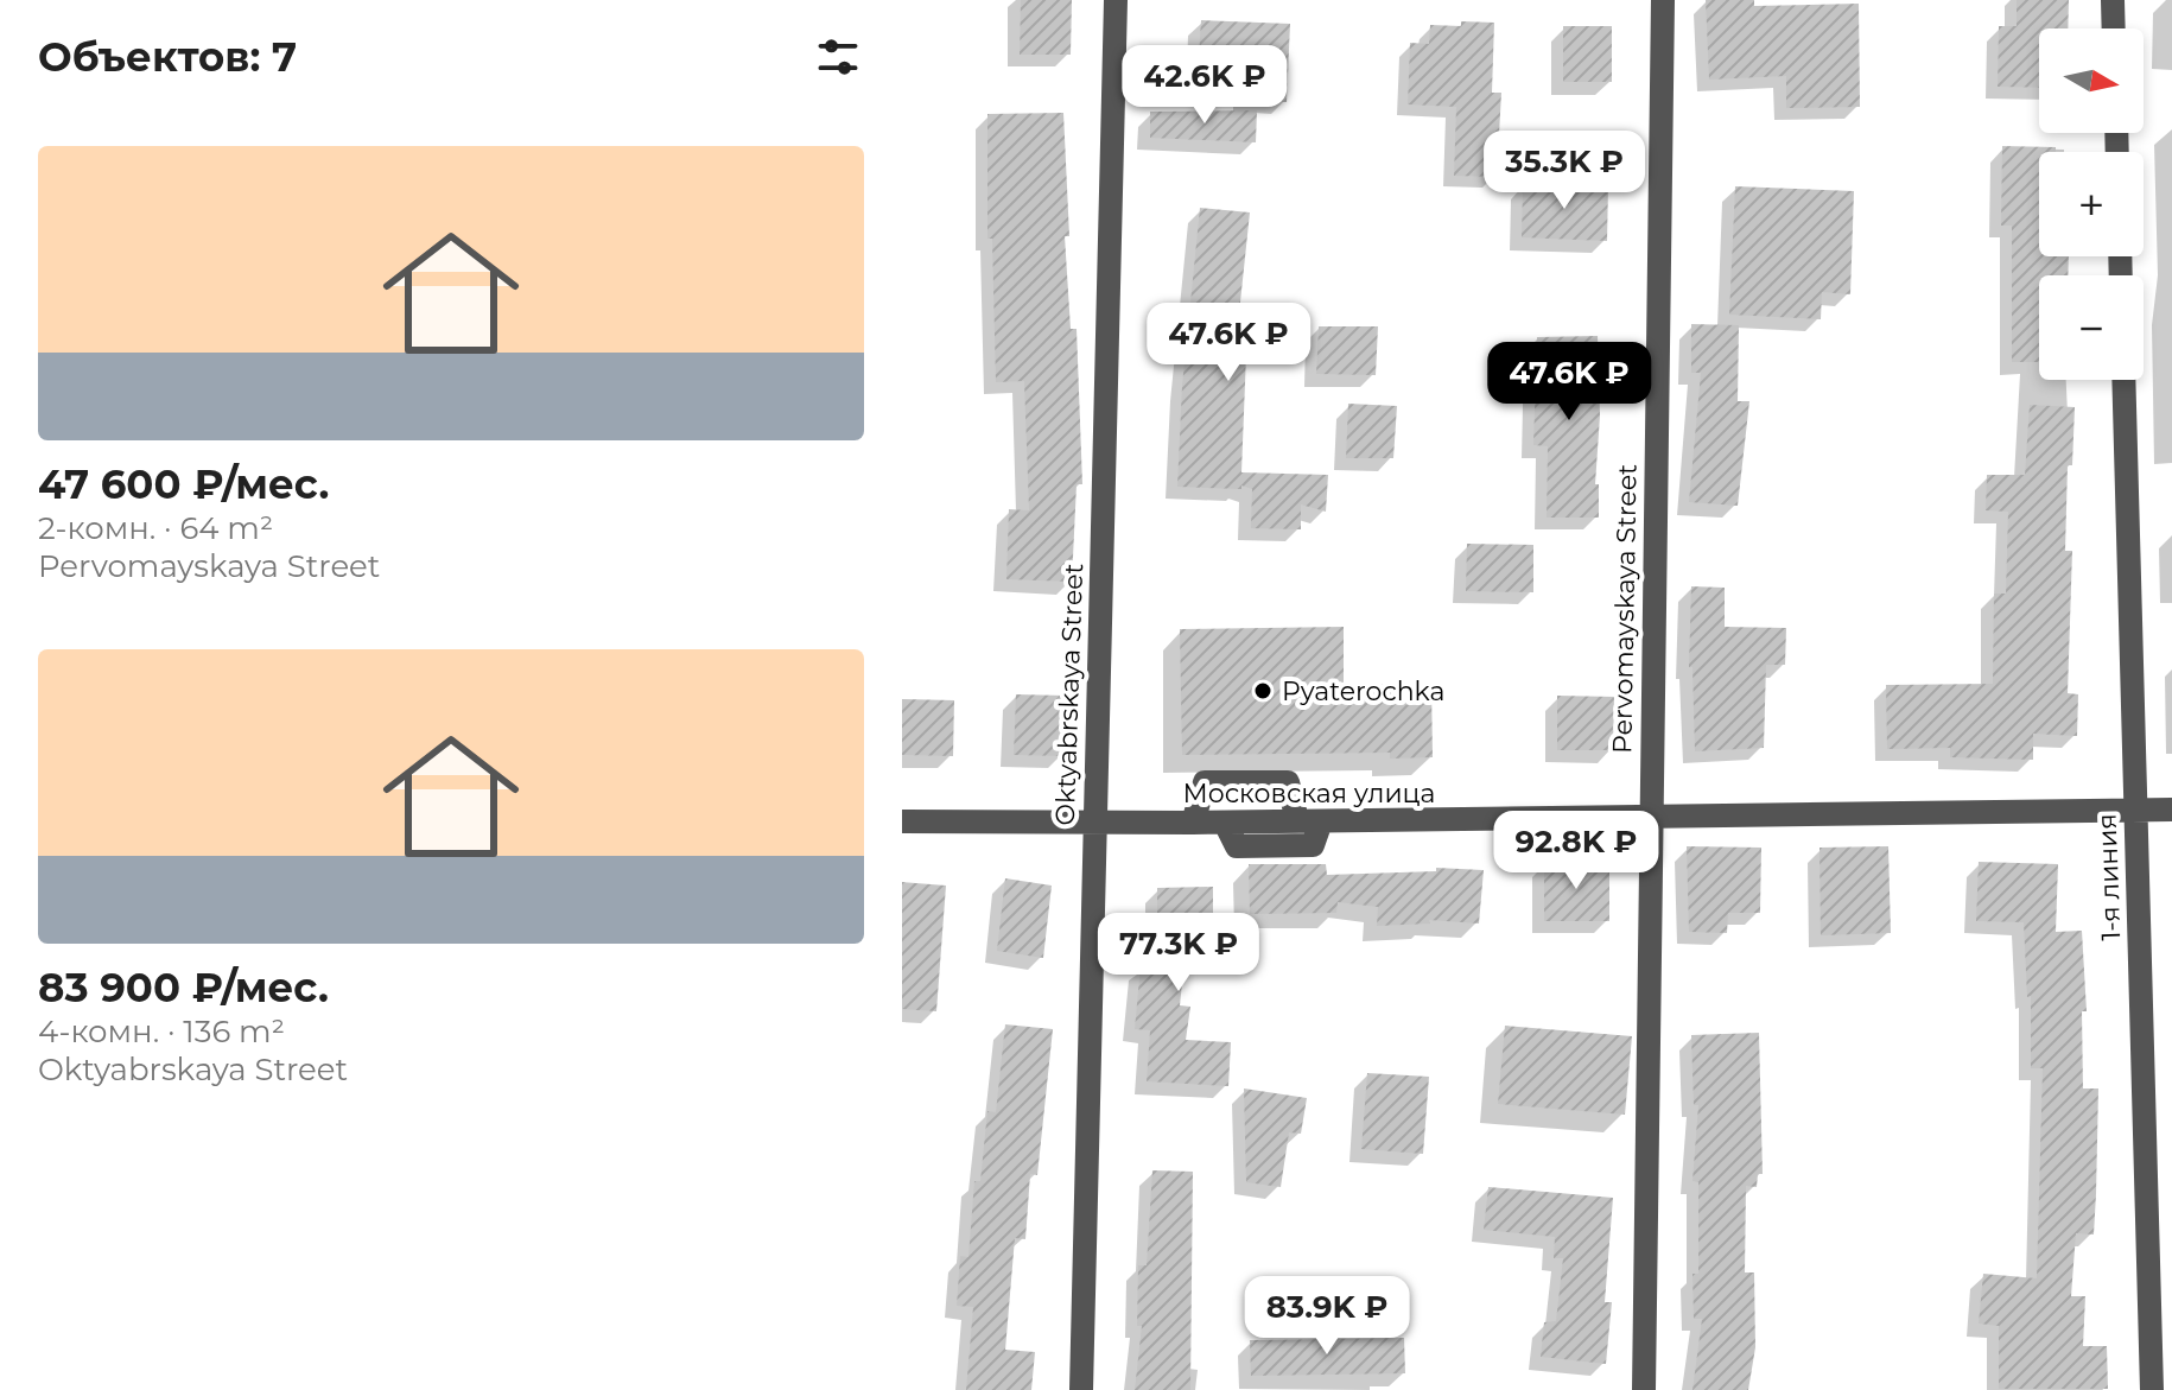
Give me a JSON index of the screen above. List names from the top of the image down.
{
  "streets": {
    "street": [
      "Pervomayskaya Street",
      "Oktyabrskaya Street",
      "Московская улица",
      "1-я линия"
    ]
  },
  "crossings": [
    ["Pervomayskaya Street", "Московская улица"],
    ["Oktyabrskaya Street", "Московская улица"],
    ["Московская улица", "1-я линия"]
  ],
  "places": ["Pyaterochka"],
  "north": "right",
  "page": {
    "heading": "Объектов: 7",
    "map_buttons": ["+", "−"],
    "price": [
      "42.6K ₽",
      "35.3K ₽",
      "47.6K ₽",
      "47.6K ₽",
      "92.8K ₽",
      "77.3K ₽",
      "83.9K ₽"
    ],
    "list": [
      {
        "name": "47 600 ₽/мес.",
        "note": "2-комн. · 64 m² · Pervomayskaya Street"
      },
      {
        "name": "83 900 ₽/мес.",
        "note": "4-комн. · 136 m² · Oktyabrskaya Street"
      }
    ]
  }
}
